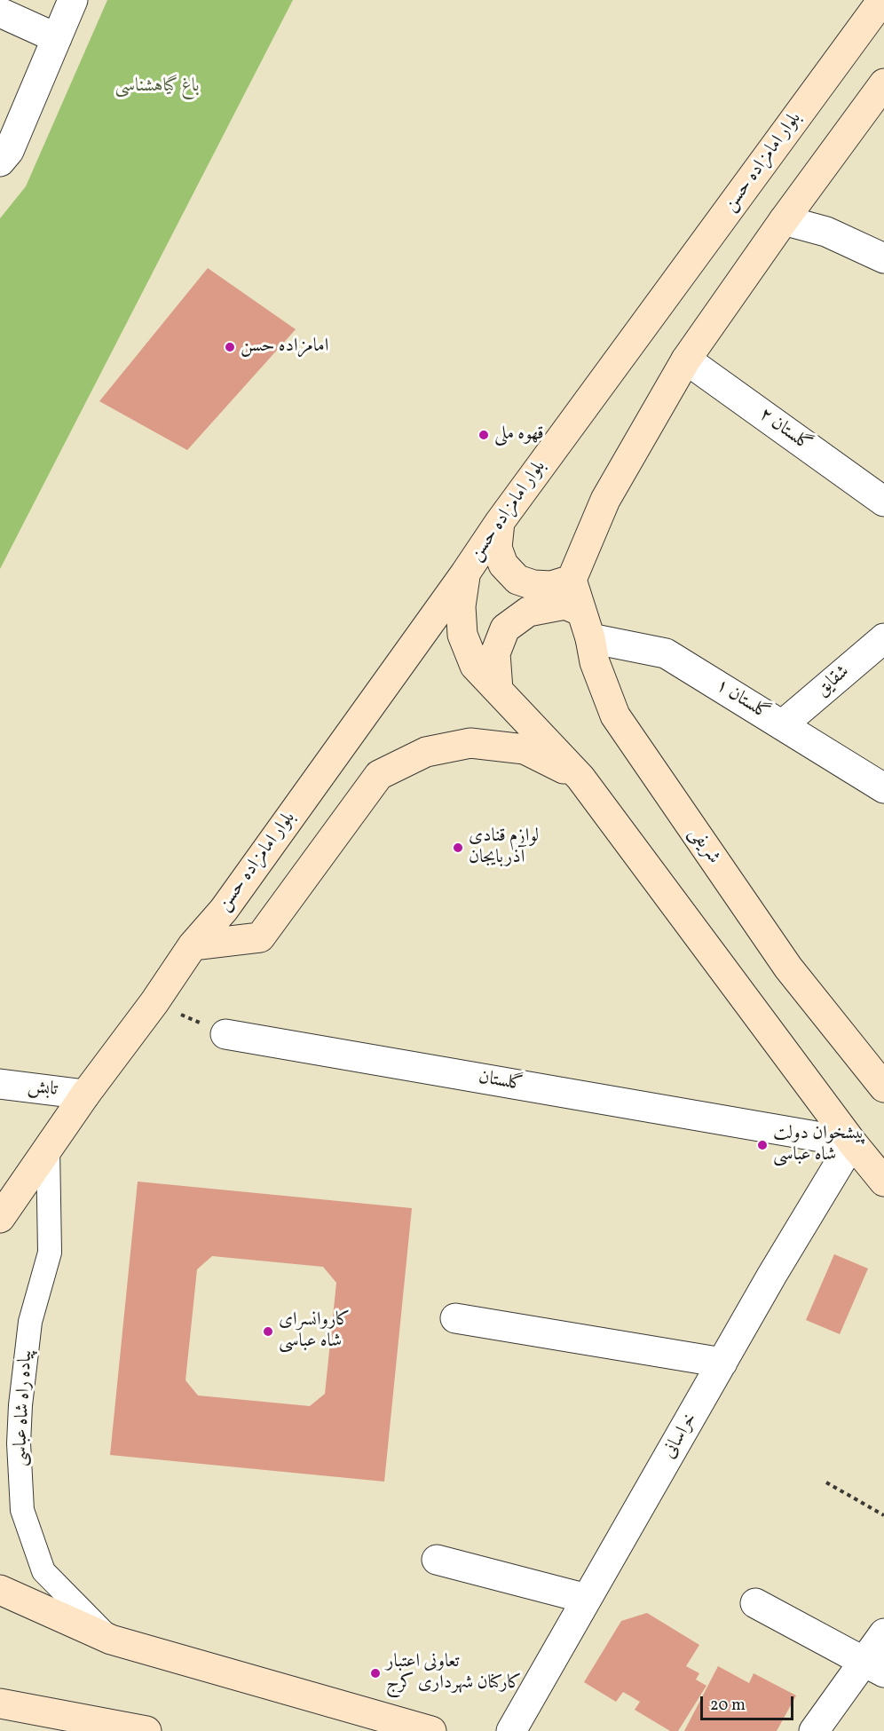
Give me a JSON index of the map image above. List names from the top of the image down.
{
  "streets": {
    "main road": ["بلوار امامزاده حسن", "شریفی"],
    "street": [
      "گلستان ۲",
      "شقایق",
      "گلستان ۱",
      "گلستان",
      "تابش",
      "پیاده راه شاه عباسی",
      "خراسانی"
    ]
  },
  "crossings": [
    ["بلوار امامزاده حسن", "تابش"],
    ["بلوار امامزاده حسن", "پیاده راه شاه عباسی"],
    ["شقایق", "گلستان ۱"],
    ["گلستان ۱", "شریفی"],
    ["گلستان", "خراسانی"]
  ],
  "parks": ["باغ گیاهشناسی"],
  "places": [
    "امامزاده حسن",
    "قهوه ملی",
    "لوازم قنادی آذربایجان",
    "پیشخوان دولت شاه عباسی",
    "کاروانسرای شاه عباسی",
    "تعاونی اعتبار کارکنان شهرداری کرج"
  ],
  "scale_bar": "20 m"
}
